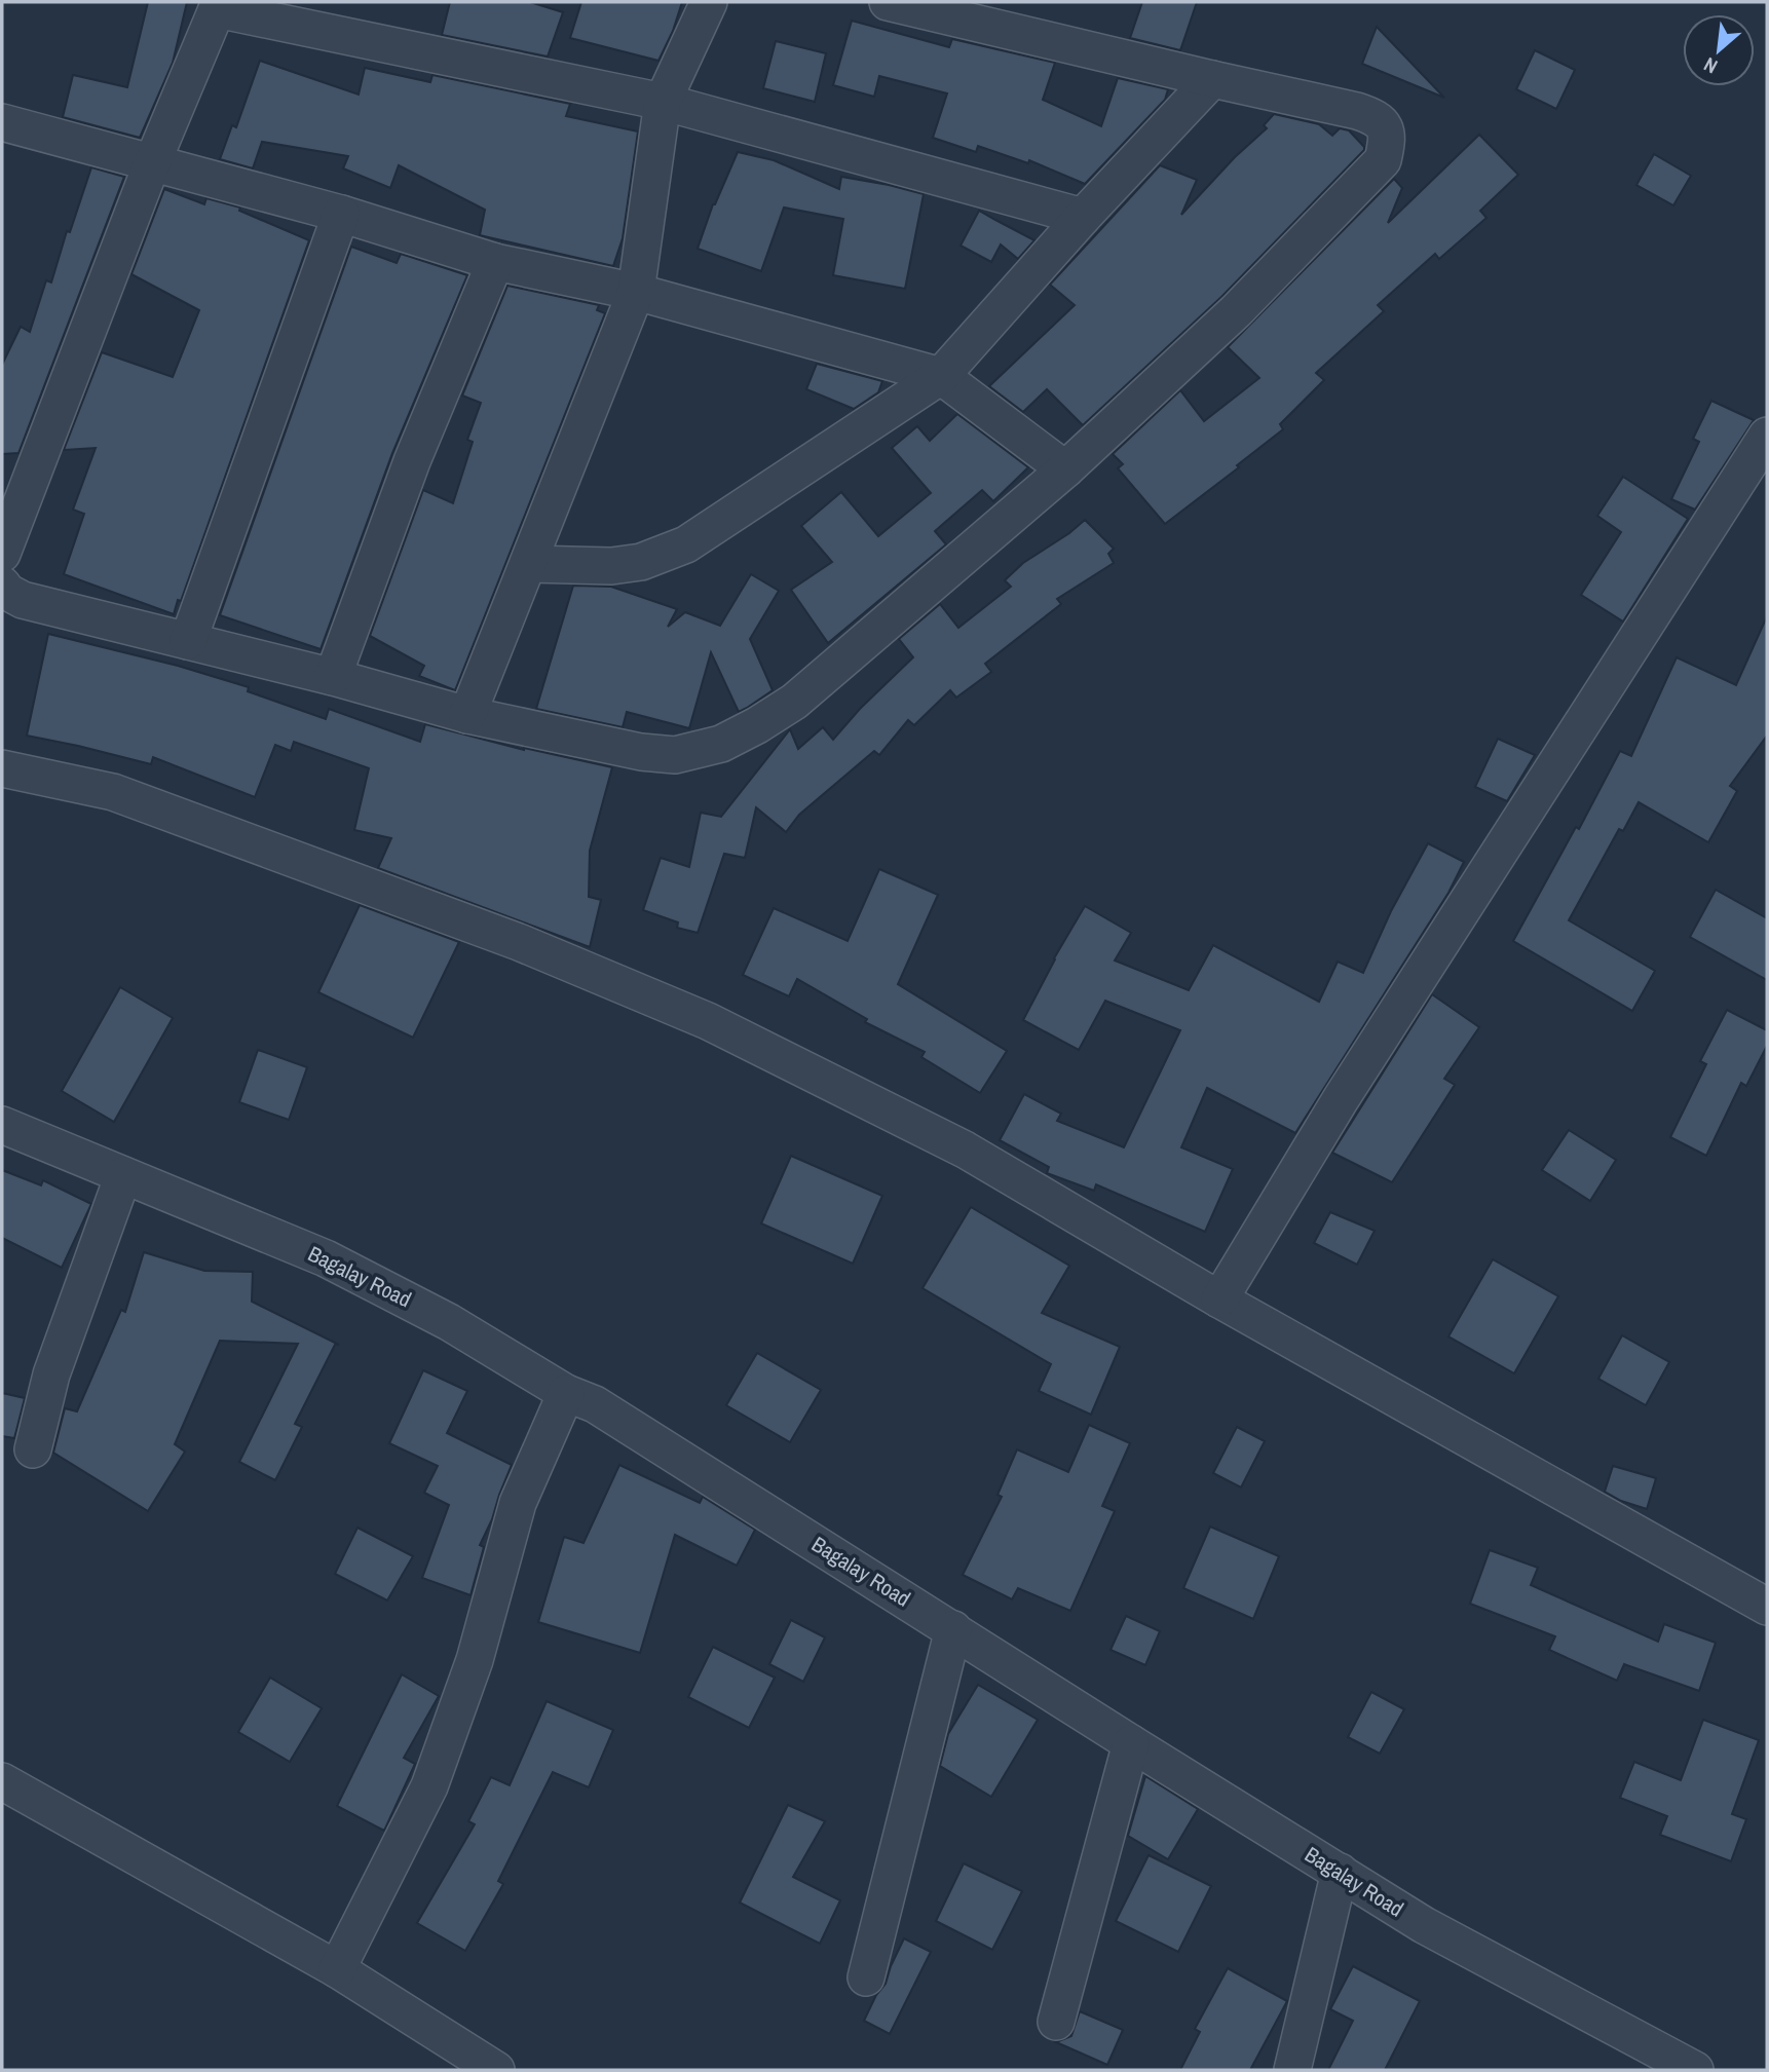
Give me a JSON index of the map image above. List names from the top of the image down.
{
  "streets": {
    "street": ["Bagalay Road"]
  },
  "north": "bottom left"
}
